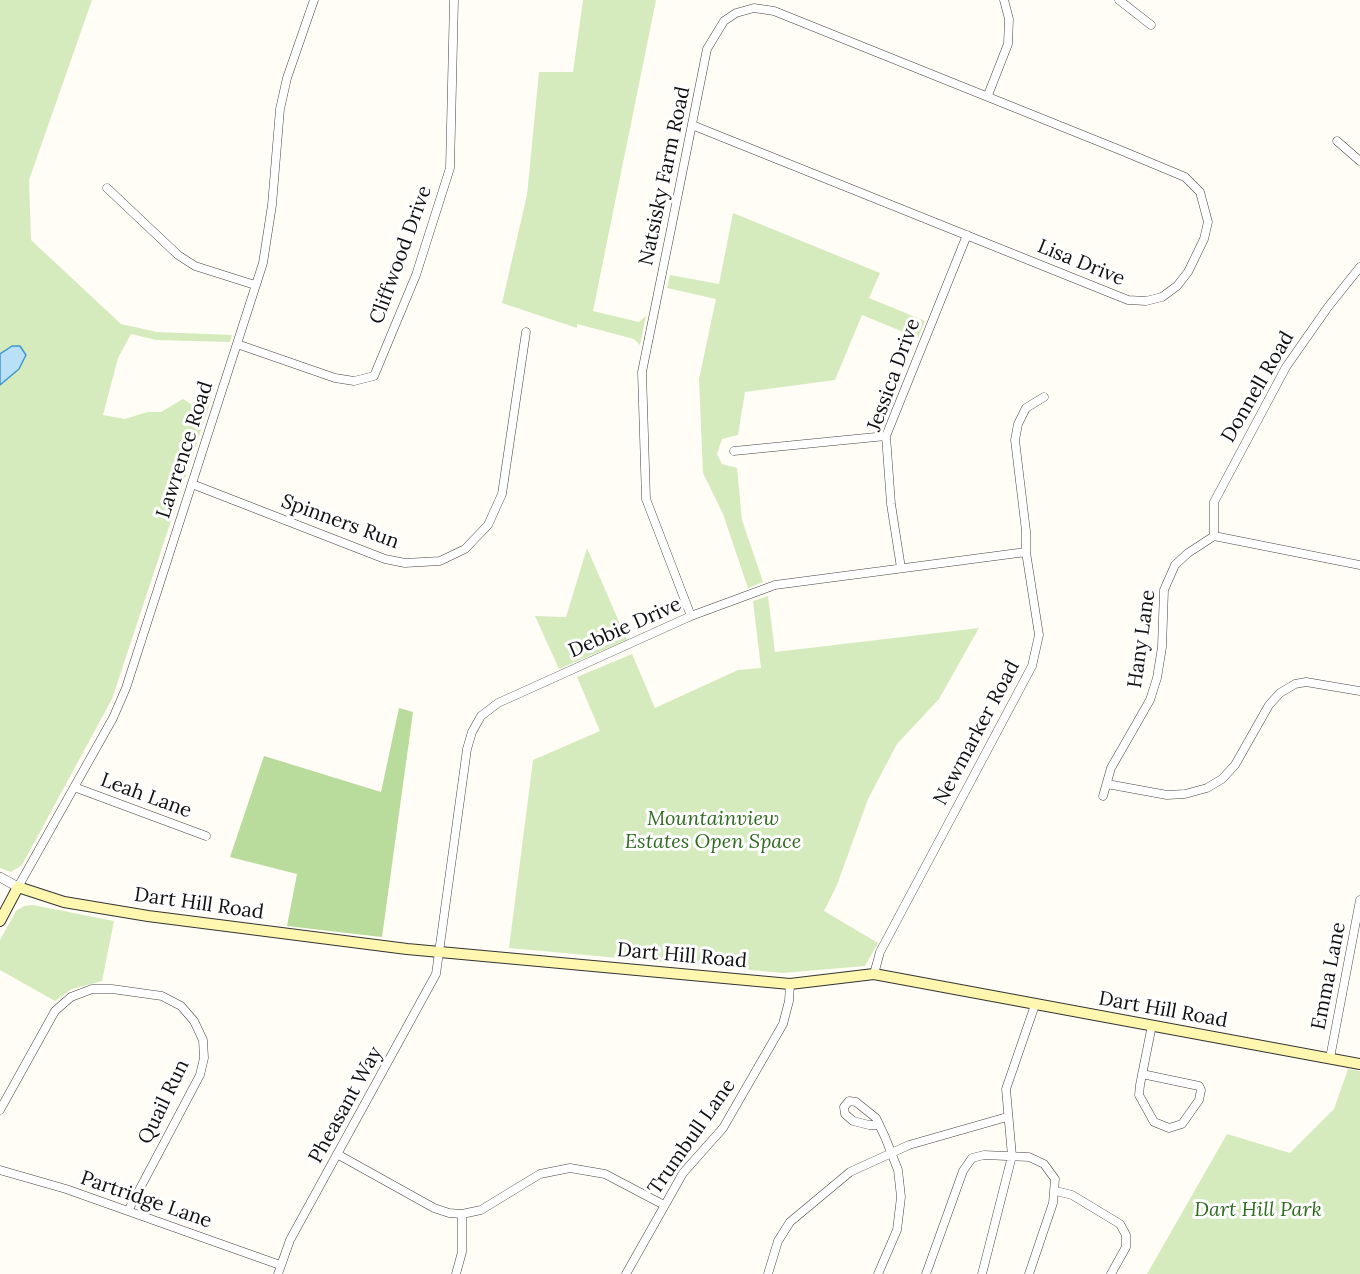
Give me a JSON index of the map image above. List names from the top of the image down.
{
  "streets": {
    "main road": ["Dart Hill Road"],
    "street": [
      "Natsisky Farm Road",
      "Cliffwood Drive",
      "Lisa Drive",
      "Jessica Drive",
      "Donnell Road",
      "Lawrence Road",
      "Spinners Run",
      "Debbie Drive",
      "Hany Lane",
      "Newmarker Road",
      "Leah Lane",
      "Emma Lane",
      "Quail Run",
      "Pheasant Way",
      "Trumbull Lane",
      "Partridge Lane"
    ]
  },
  "crossings": [
    ["Natsisky Farm Road", "Lisa Drive"],
    ["Natsisky Farm Road", "Debbie Drive"],
    ["Cliffwood Drive", "Lawrence Road"],
    ["Lisa Drive", "Jessica Drive"],
    ["Jessica Drive", "Debbie Drive"],
    ["Donnell Road", "Hany Lane"],
    ["Lawrence Road", "Spinners Run"],
    ["Lawrence Road", "Leah Lane"],
    ["Lawrence Road", "Dart Hill Road"],
    ["Debbie Drive", "Newmarker Road"],
    ["Debbie Drive", "Dart Hill Road"],
    ["Debbie Drive", "Pheasant Way"],
    ["Newmarker Road", "Dart Hill Road"],
    ["Dart Hill Road", "Emma Lane"],
    ["Dart Hill Road", "Pheasant Way"],
    ["Dart Hill Road", "Trumbull Lane"],
    ["Quail Run", "Partridge Lane"],
    ["Pheasant Way", "Partridge Lane"]
  ],
  "parks": ["Mountainview Estates Open Space", "Dart Hill Park"]
}
